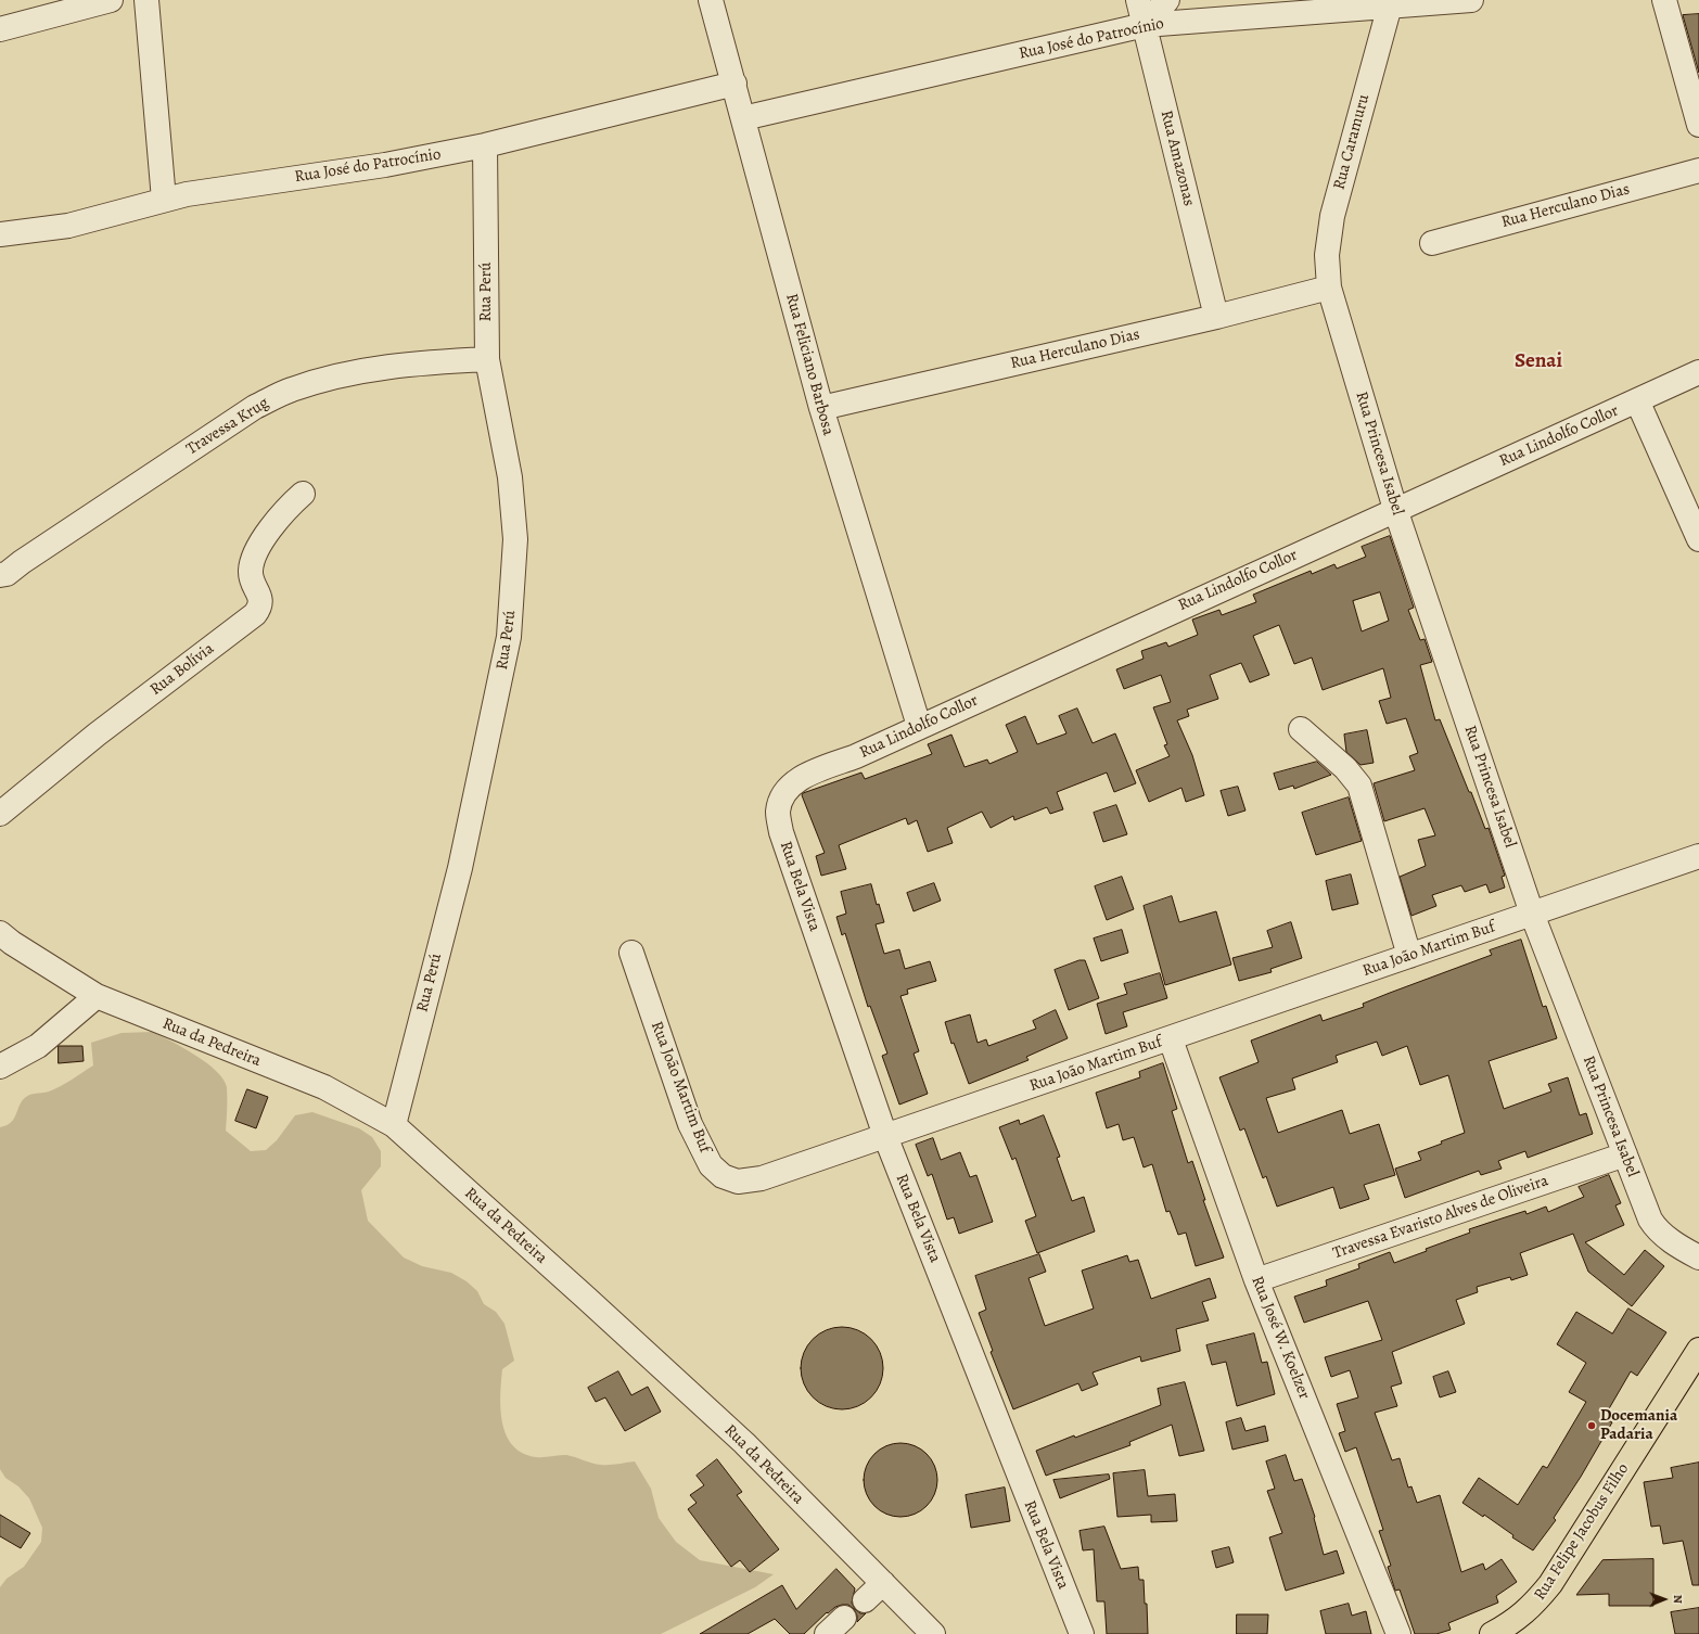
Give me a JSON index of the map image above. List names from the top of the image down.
{
  "streets": {
    "main road": ["Rua Felipe Jacobus Filho"],
    "street": [
      "Rua José do Patrocínio",
      "Rua Caramuru",
      "Rua Amazonas",
      "Rua Herculano Dias",
      "Rua Perú",
      "Rua Feliciano Barbosa",
      "Travessa Krug",
      "Rua Lindolfo Collor",
      "Rua Princesa Isabel",
      "Rua Bolívia",
      "Rua Bela Vista",
      "Rua João Martim Buf",
      "Rua da Pedreira",
      "Travessa Evaristo Alves de Oliveira",
      "Rua José W. Koelzer"
    ]
  },
  "crossings": [
    ["Rua José do Patrocínio", "Rua Caramuru"],
    ["Rua José do Patrocínio", "Rua Amazonas"],
    ["Rua José do Patrocínio", "Rua Perú"],
    ["Rua José do Patrocínio", "Rua Feliciano Barbosa"],
    ["Rua Caramuru", "Rua Herculano Dias"],
    ["Rua Caramuru", "Rua Princesa Isabel"],
    ["Rua Amazonas", "Rua Herculano Dias"],
    ["Rua Herculano Dias", "Rua Feliciano Barbosa"],
    ["Rua Herculano Dias", "Rua Princesa Isabel"],
    ["Rua Perú", "Travessa Krug"],
    ["Rua Perú", "Rua da Pedreira"],
    ["Rua Feliciano Barbosa", "Rua Lindolfo Collor"],
    ["Rua Lindolfo Collor", "Rua Princesa Isabel"],
    ["Rua Lindolfo Collor", "Rua Bela Vista"],
    ["Rua Princesa Isabel", "Rua João Martim Buf"],
    ["Rua Princesa Isabel", "Travessa Evaristo Alves de Oliveira"],
    ["Rua Bela Vista", "Rua João Martim Buf"],
    ["Rua João Martim Buf", "Rua José W. Koelzer"],
    ["Travessa Evaristo Alves de Oliveira", "Rua José W. Koelzer"]
  ],
  "districts": ["Senai"],
  "places": ["Docemania Padaria"],
  "north": "right"
}
